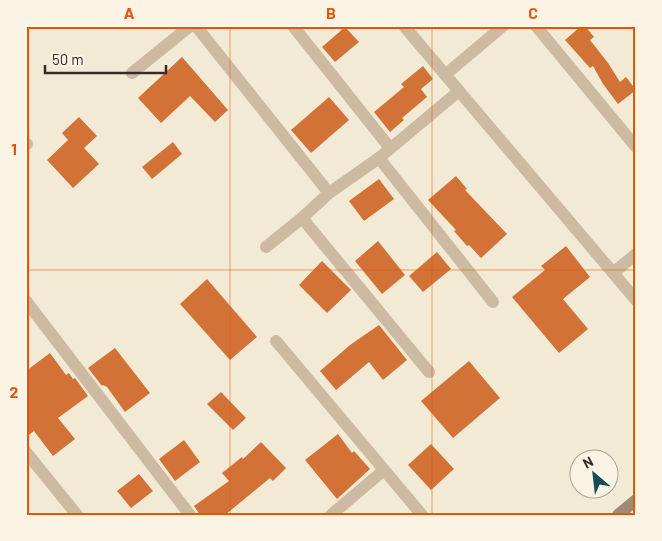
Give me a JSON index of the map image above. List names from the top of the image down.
{
  "scale_bar": "50 m",
  "north": "top left",
  "grid": {
    "columns": ["A", "B", "C"],
    "rows": ["1", "2"]
  }
}
